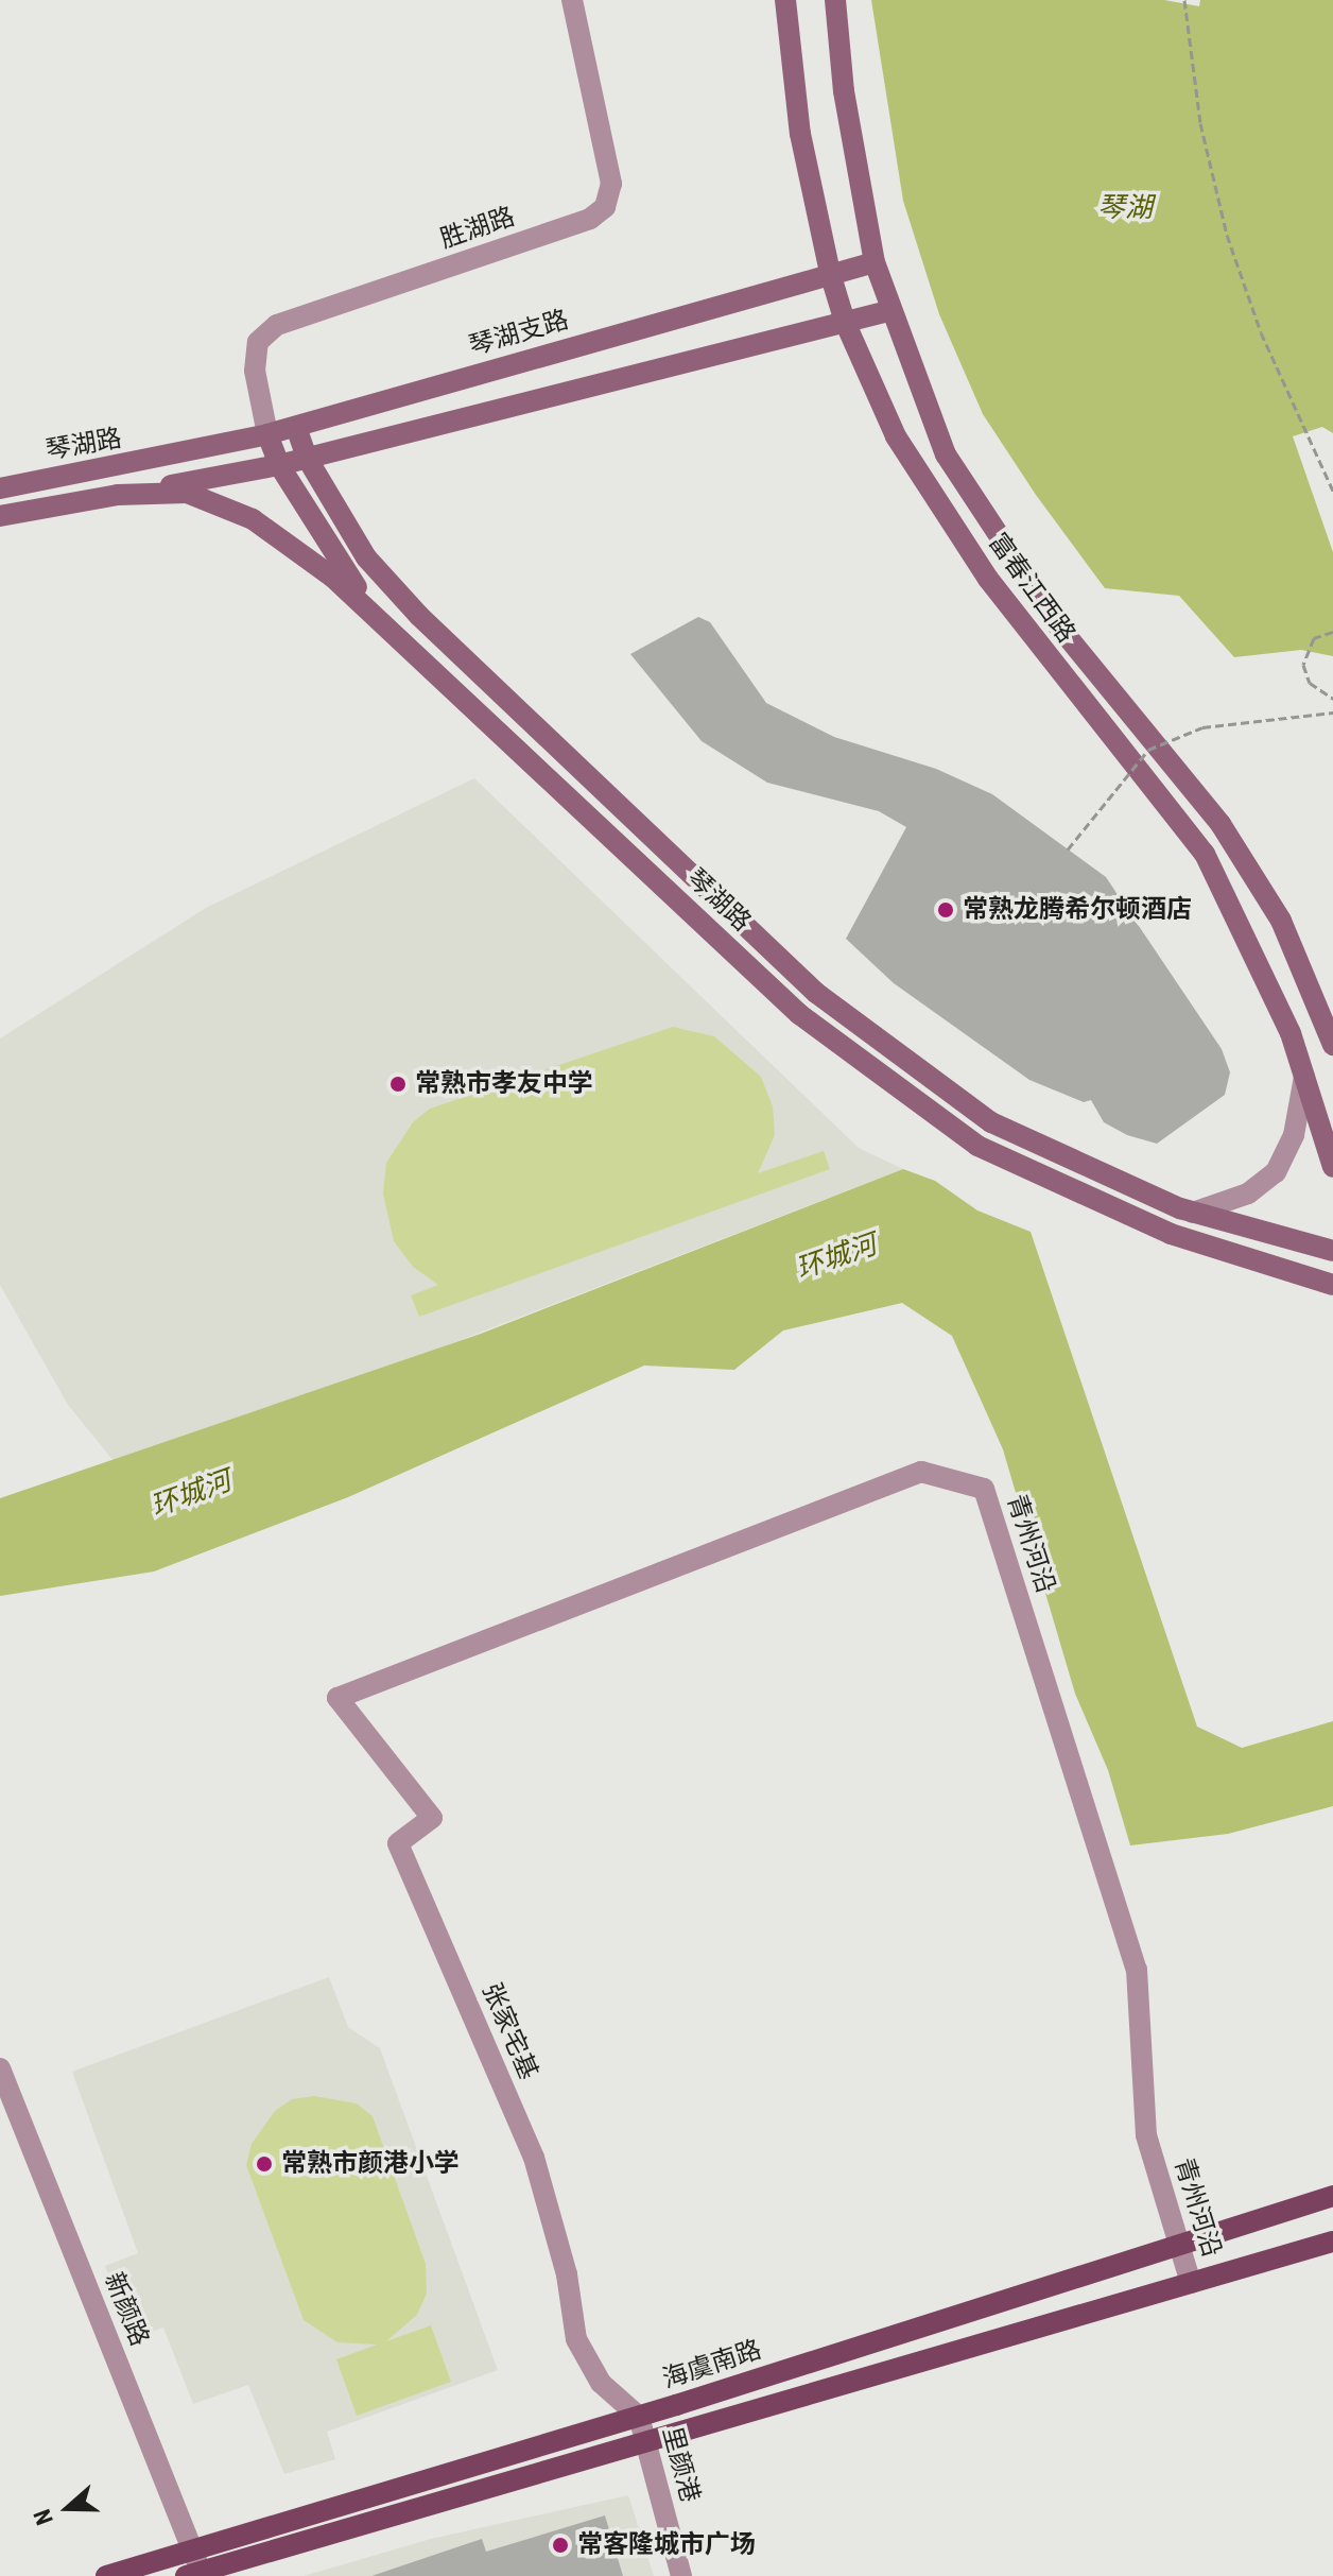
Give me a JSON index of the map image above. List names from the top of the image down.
{
  "streets": {
    "main road": [
      "琴湖支路",
      "琴湖路",
      "富春江西路",
      "海虞南路"
    ],
    "street": [
      "胜湖路",
      "青州河沿",
      "张家宅基",
      "新颜路",
      "里颜港"
    ]
  },
  "crossings": [
    ["胜湖路", "琴湖支路"],
    ["琴湖支路", "琴湖路"],
    ["琴湖支路", "富春江西路"],
    ["青州河沿", "张家宅基"],
    ["青州河沿", "海虞南路"],
    ["张家宅基", "海虞南路"],
    ["张家宅基", "里颜港"],
    ["新颜路", "海虞南路"],
    ["海虞南路", "里颜港"]
  ],
  "water": ["琴湖", "环城河"],
  "places": [
    "常熟龙腾希尔顿酒店",
    "常熟市孝友中学",
    "常熟市颜港小学",
    "常客隆城市广场"
  ],
  "north": "left"
}
